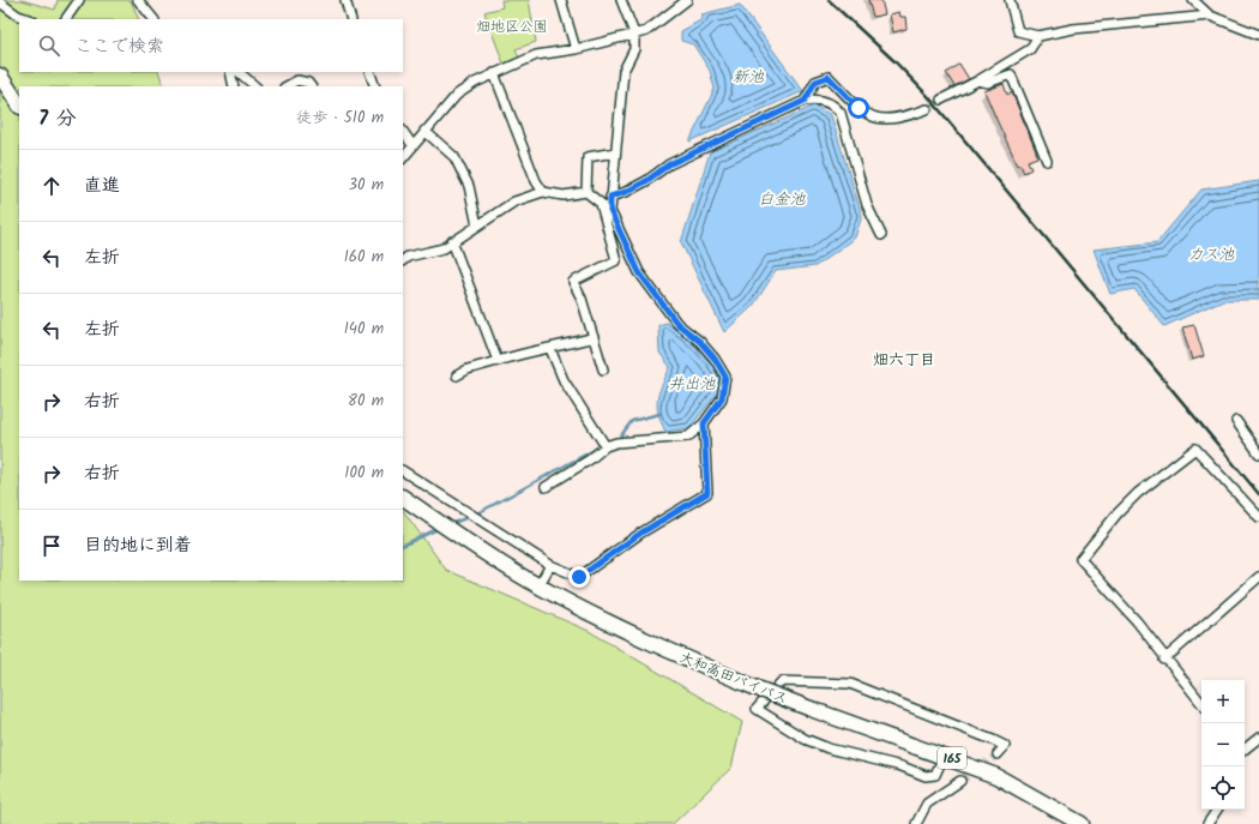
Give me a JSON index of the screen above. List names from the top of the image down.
{
  "streets": {
    "highway": ["大和高田バイパス", "165"]
  },
  "districts": ["畑六丁目"],
  "water": [
    "新池",
    "白金池",
    "カス池",
    "井出池"
  ],
  "parks": ["畑地区公園"],
  "page": {
    "search": "ここで検索",
    "heading": ["7 分", "徒歩 · 510 m"],
    "list": [
      ["直進", "30 m"],
      ["左折", "160 m"],
      ["左折", "140 m"],
      ["右折", "80 m"],
      ["右折", "100 m"],
      "目的地に到着"
    ],
    "map_buttons": ["+", "−"]
  }
}
